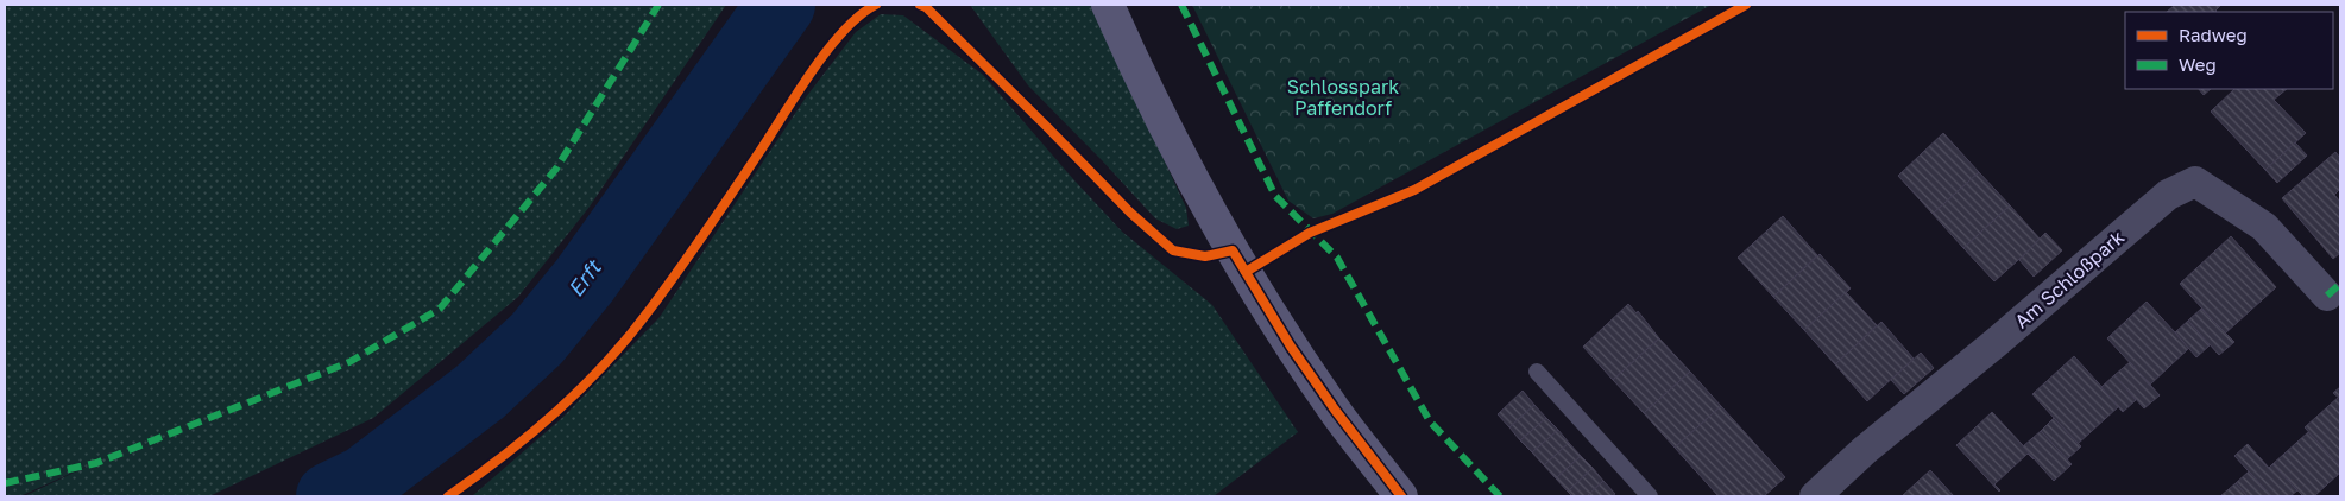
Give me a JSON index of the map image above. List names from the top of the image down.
{
  "streets": {
    "street": ["Am Schloßpark"]
  },
  "water": ["Erft"],
  "parks": ["Schlosspark Paffendorf"],
  "legend": ["Radweg", "Weg"]
}
